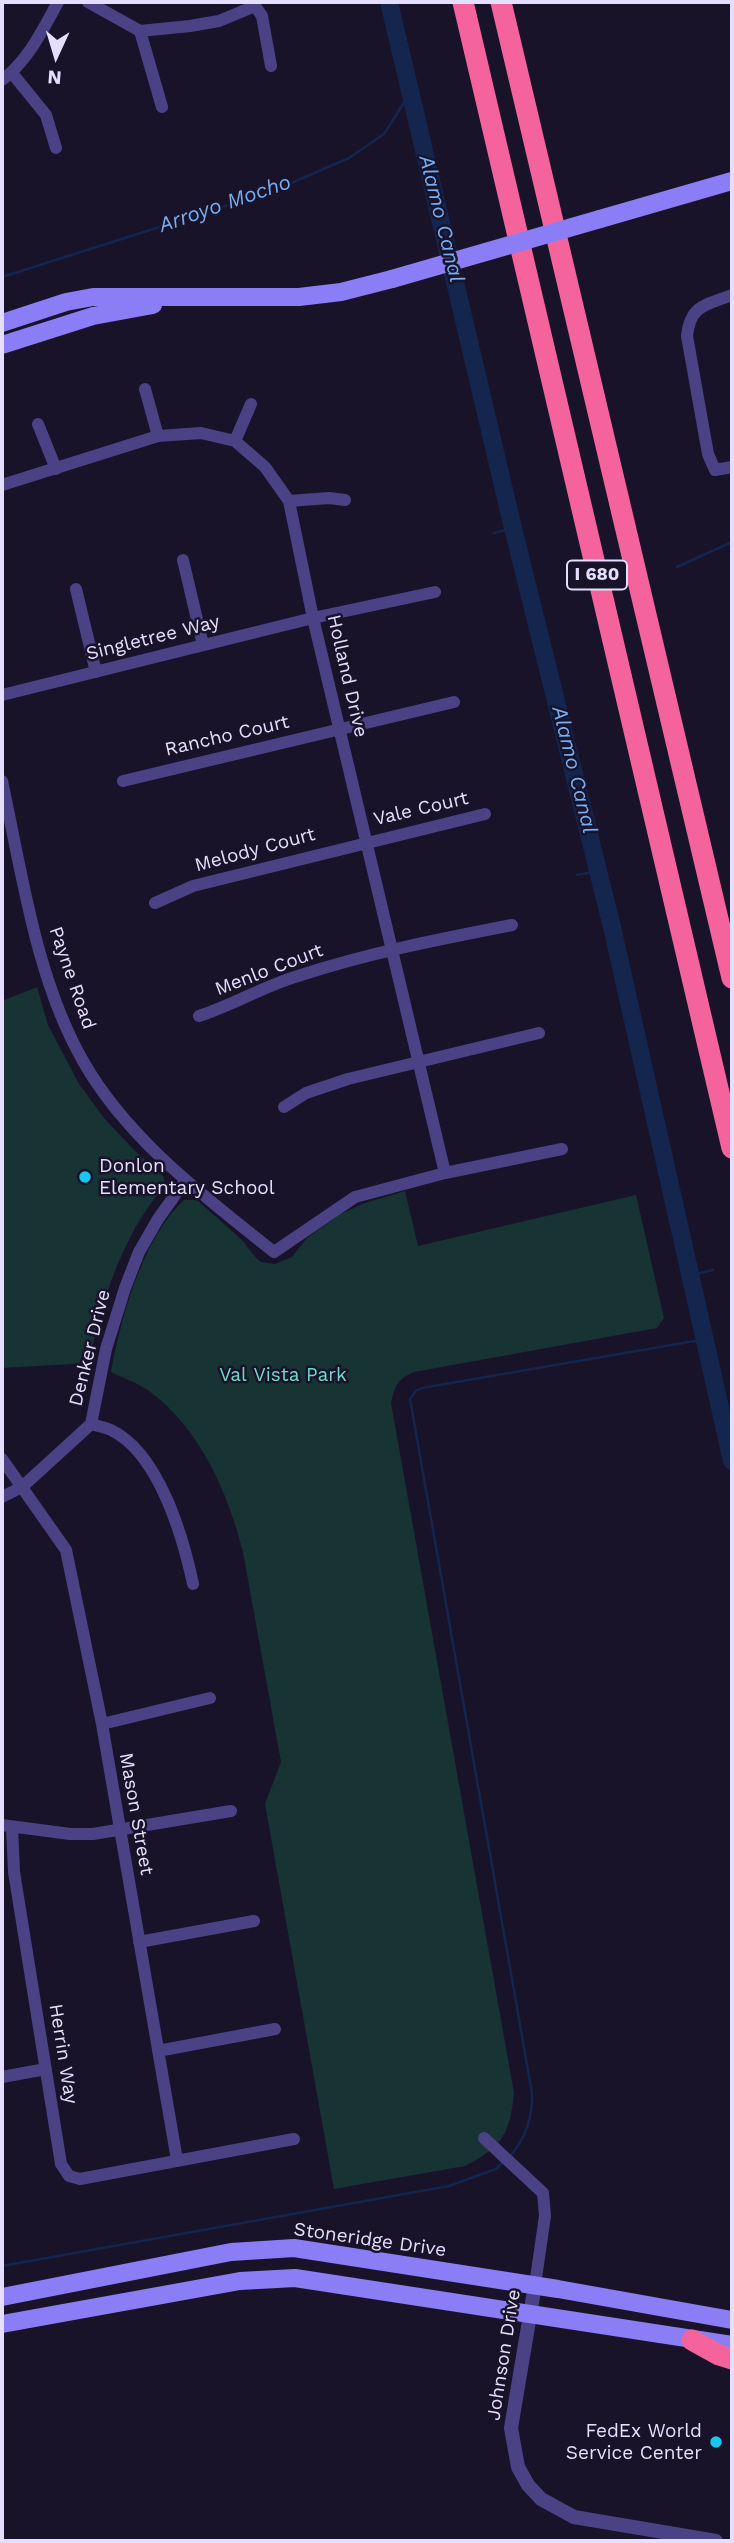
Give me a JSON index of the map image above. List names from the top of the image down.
{
  "streets": {
    "highway": ["I 680"],
    "main road": ["Stoneridge Drive"],
    "street": [
      "Singletree Way",
      "Holland Drive",
      "Rancho Court",
      "Vale Court",
      "Melody Court",
      "Menlo Court",
      "Payne Road",
      "Denker Drive",
      "Mason Street",
      "Herrin Way",
      "Johnson Drive"
    ]
  },
  "crossings": [
    ["Singletree Way", "Holland Drive"],
    ["Holland Drive", "Rancho Court"],
    ["Holland Drive", "Vale Court"],
    ["Holland Drive", "Melody Court"],
    ["Holland Drive", "Menlo Court"],
    ["Holland Drive", "Payne Road"],
    ["Vale Court", "Melody Court"],
    ["Payne Road", "Denker Drive"],
    ["Denker Drive", "Mason Street"],
    ["Mason Street", "Herrin Way"],
    ["Stoneridge Drive", "Johnson Drive"]
  ],
  "water": ["Arroyo Mocho", "Alamo Canal"],
  "parks": ["Val Vista Park"],
  "places": ["Donlon Elementary School", "FedEx World Service Center"],
  "north": "bottom"
}
